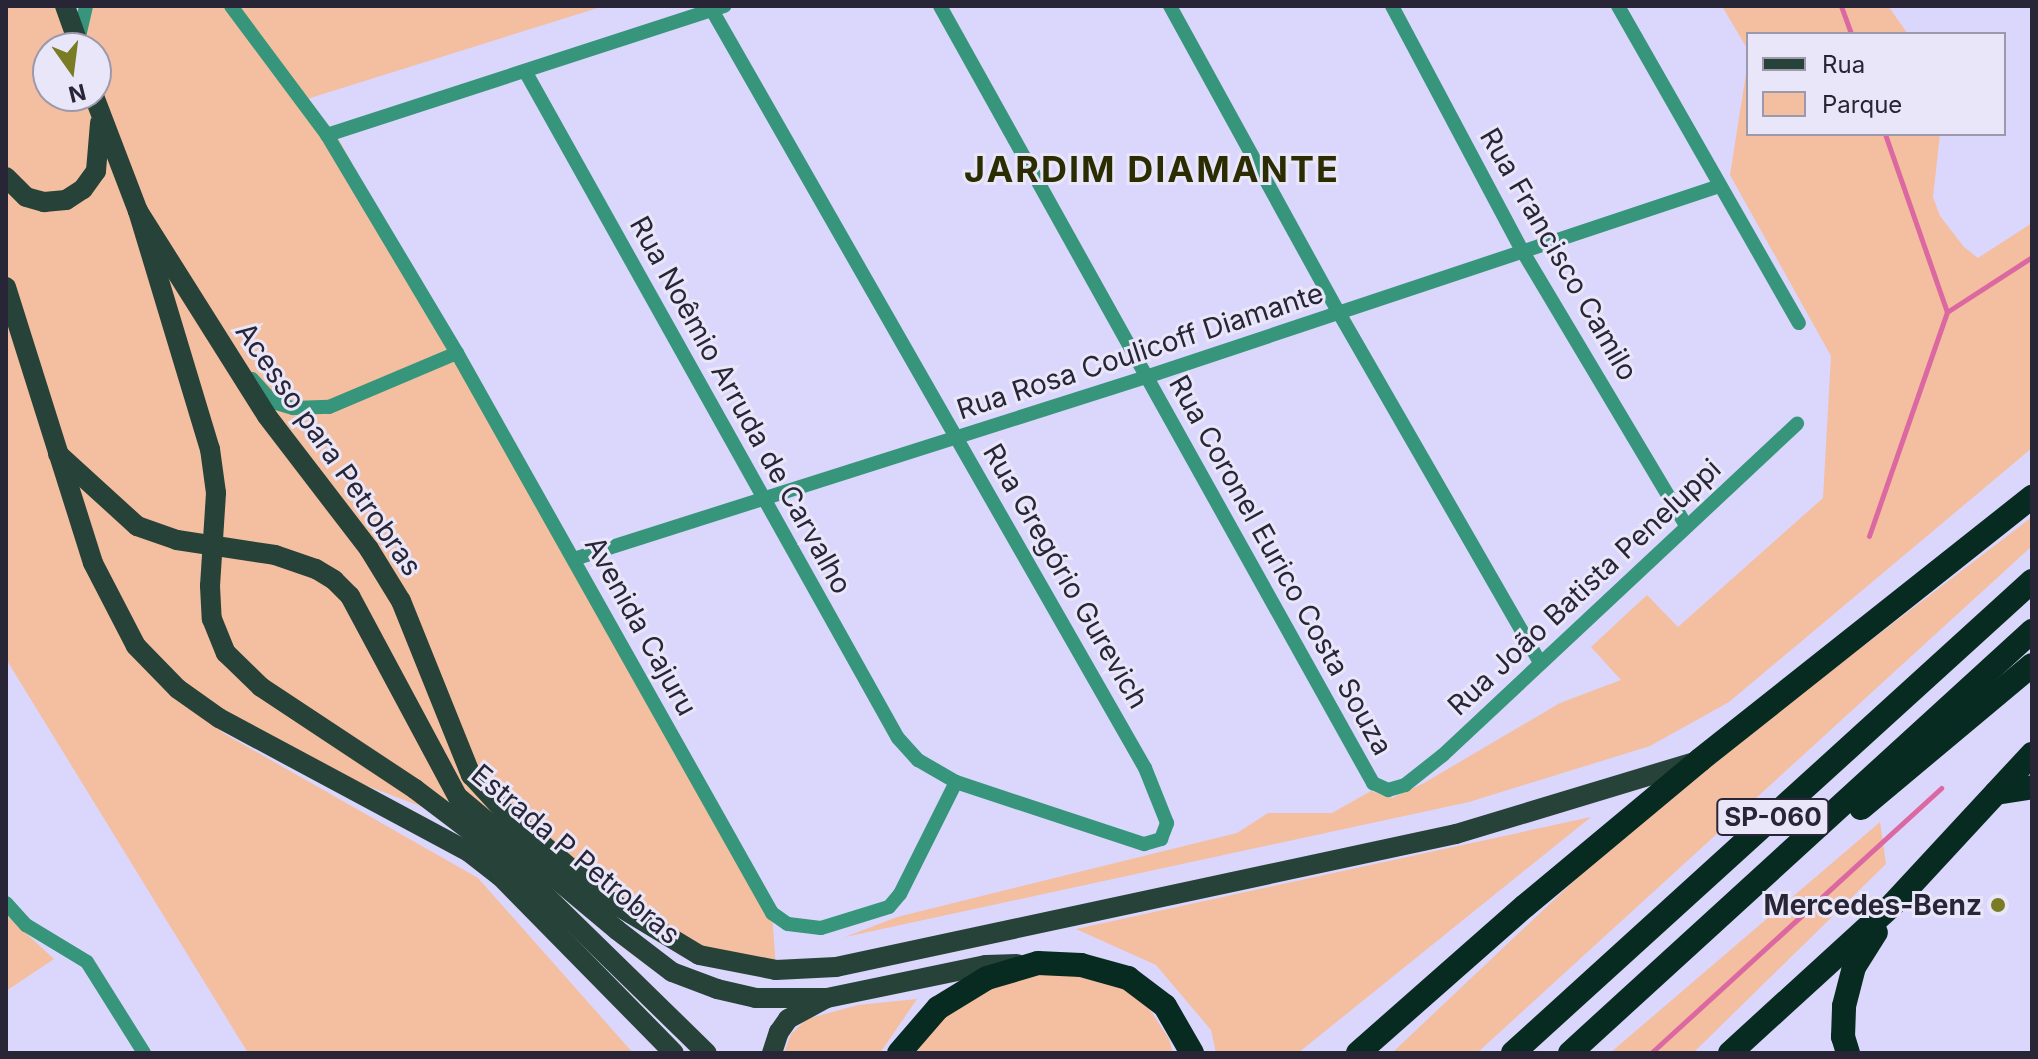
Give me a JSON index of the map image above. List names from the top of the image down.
{
  "streets": {
    "highway": ["SP-060"],
    "main road": ["Acesso para Petrobras", "Estrada P Petrobras"],
    "street": [
      "Rua Francisco Camilo",
      "Rua Rosa Coulicoff Diamante",
      "Rua Noêmio Arruda de Carvalho",
      "Rua Coronel Eurico Costa Souza",
      "Rua Gregório Gurevich",
      "Rua João Batista Peneluppi",
      "Avenida Cajuru"
    ]
  },
  "crossings": [
    ["Rua Francisco Camilo", "Rua Rosa Coulicoff Diamante"],
    ["Rua Francisco Camilo", "Rua João Batista Peneluppi"],
    ["Rua Rosa Coulicoff Diamante", "Rua Noêmio Arruda de Carvalho"],
    ["Rua Rosa Coulicoff Diamante", "Rua Coronel Eurico Costa Souza"],
    ["Rua Rosa Coulicoff Diamante", "Rua Gregório Gurevich"],
    ["Rua Rosa Coulicoff Diamante", "Avenida Cajuru"],
    ["Rua Noêmio Arruda de Carvalho", "Rua Gregório Gurevich"],
    ["Rua Noêmio Arruda de Carvalho", "Avenida Cajuru"],
    ["Rua Coronel Eurico Costa Souza", "Rua João Batista Peneluppi"],
    ["Rua Gregório Gurevich", "Avenida Cajuru"]
  ],
  "districts": ["JARDIM DIAMANTE"],
  "places": ["Mercedes-Benz"],
  "legend": ["Rua", "Parque"],
  "north": "bottom"
}
